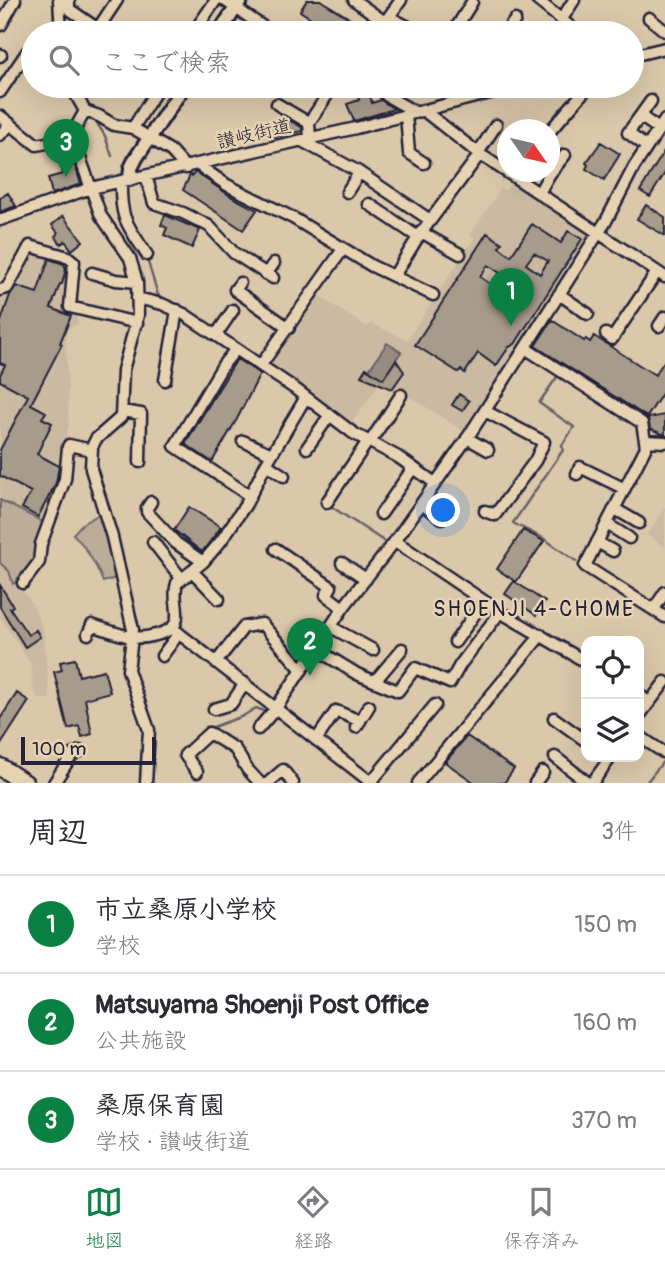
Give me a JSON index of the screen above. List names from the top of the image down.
{
  "streets": {
    "street": ["讃岐街道"]
  },
  "districts": ["SHOENJI 4-CHOME"],
  "scale_bar": "100 m",
  "north": "bottom right",
  "page": {
    "search": "ここで検索",
    "pins": ["3", "1", "2"],
    "scale": "100 m",
    "heading": ["周辺", "3件"],
    "list": [
      {
        "mark": "1",
        "name": "市立桑原小学校",
        "note": "学校",
        "value": "150 m"
      },
      {
        "mark": "2",
        "name": "Matsuyama Shoenji Post Office",
        "note": "公共施設",
        "value": "160 m"
      },
      {
        "mark": "3",
        "name": "桑原保育園",
        "note": "学校 · 讃岐街道",
        "value": "370 m"
      }
    ],
    "nav": ["地図", "経路", "保存済み"]
  }
}
